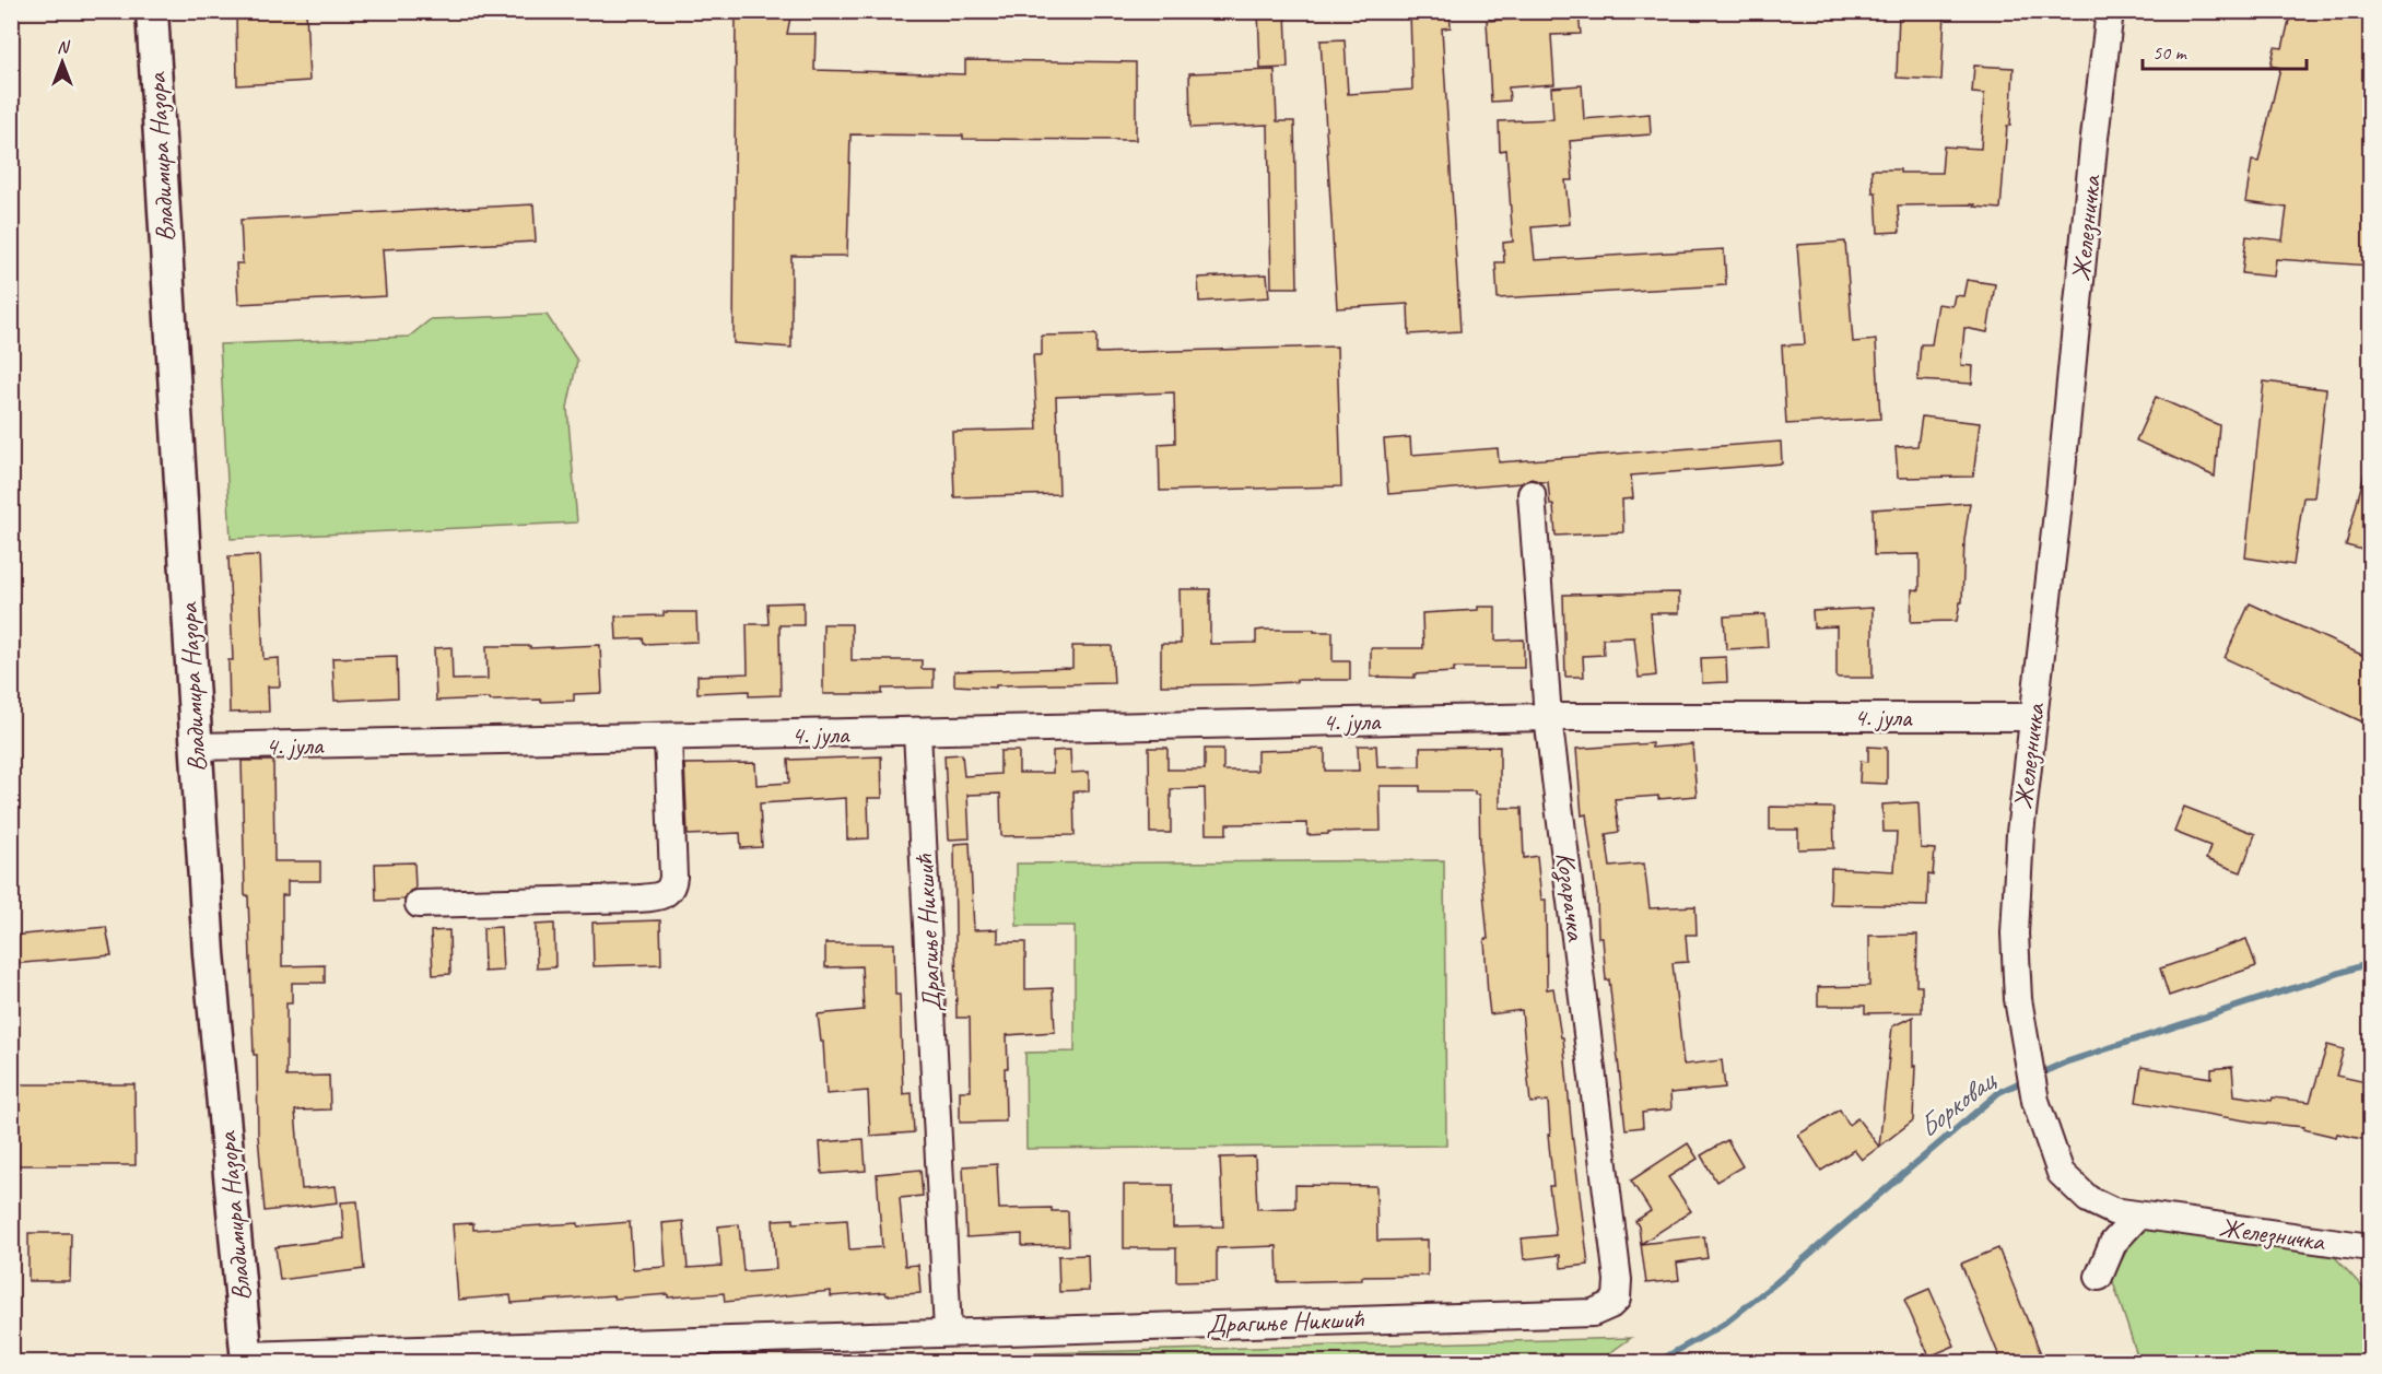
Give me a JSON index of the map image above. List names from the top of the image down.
{
  "streets": {
    "street": [
      "Владимира Назора",
      "Железничка",
      "4. јула",
      "Козарачка",
      "Драгиње Никшић"
    ]
  },
  "crossings": [
    ["Владимира Назора", "4. јула"],
    ["Владимира Назора", "Драгиње Никшић"],
    ["Железничка", "4. јула"],
    ["4. јула", "Козарачка"],
    ["4. јула", "Драгиње Никшић"],
    ["Козарачка", "Драгиње Никшић"]
  ],
  "water": ["Борковац"],
  "scale_bar": "50 m",
  "north": "top"
}
